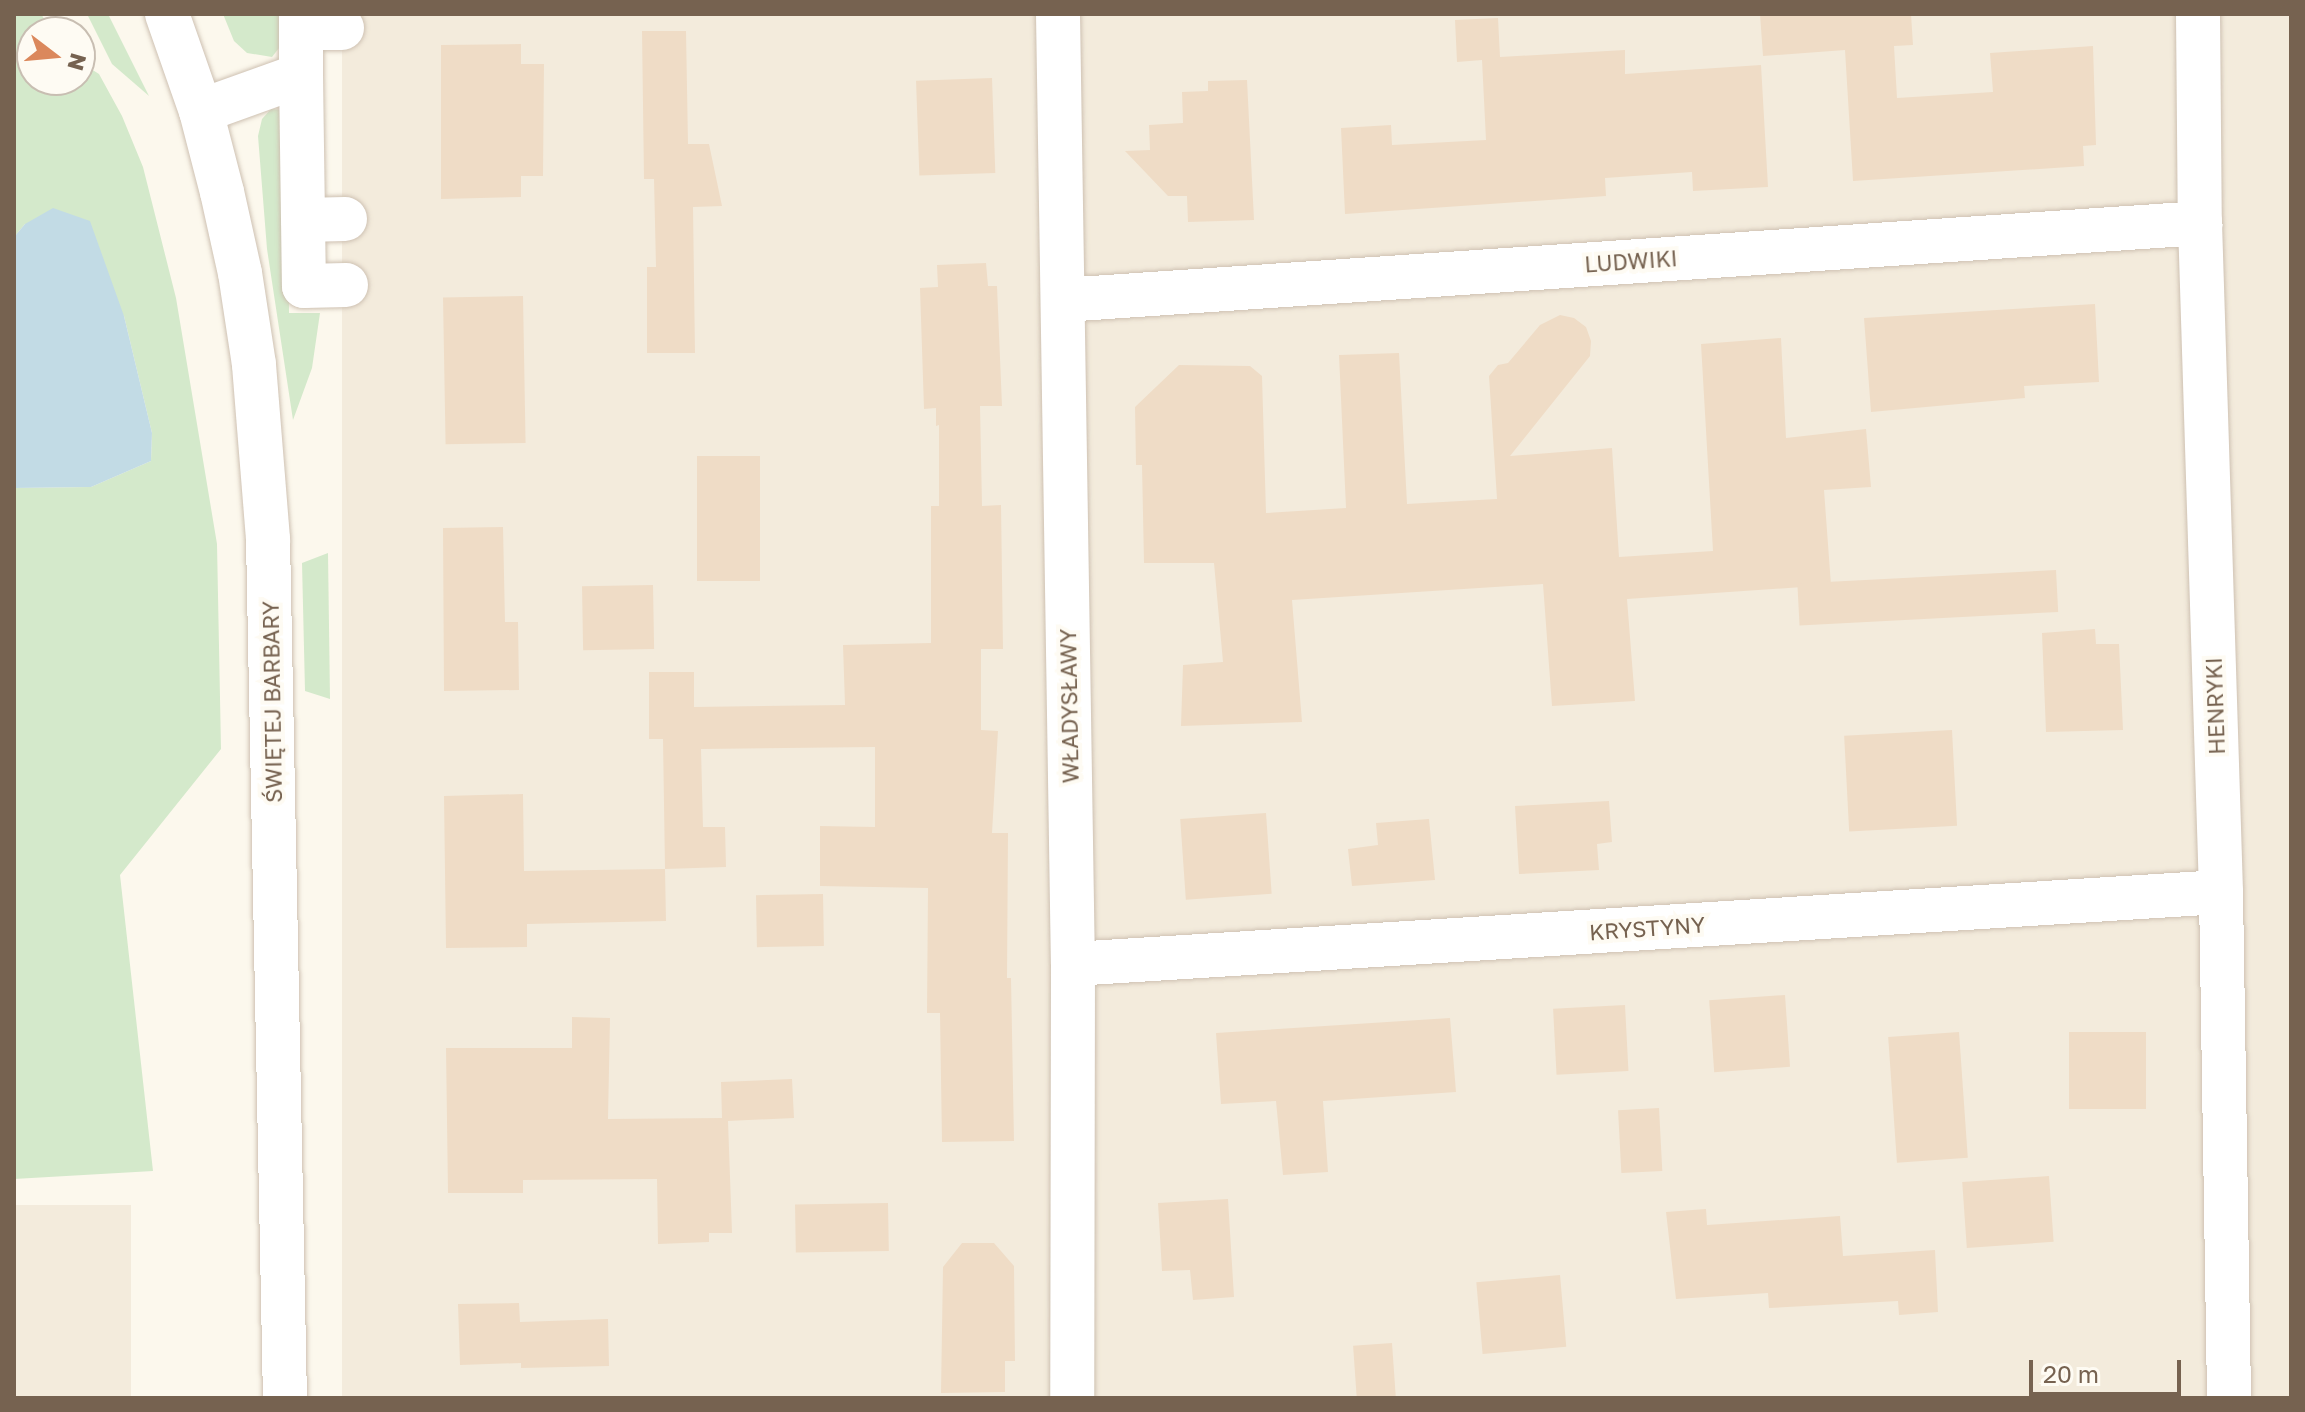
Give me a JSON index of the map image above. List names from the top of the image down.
{
  "streets": {
    "street": [
      "LUDWIKI",
      "ŚWIĘTEJ BARBARY",
      "WŁADYSŁAWY",
      "HENRYKI",
      "KRYSTYNY"
    ]
  },
  "crossings": [
    ["LUDWIKI", "WŁADYSŁAWY"],
    ["LUDWIKI", "HENRYKI"],
    ["WŁADYSŁAWY", "KRYSTYNY"],
    ["HENRYKI", "KRYSTYNY"]
  ],
  "scale_bar": "20 m",
  "north": "right"
}
